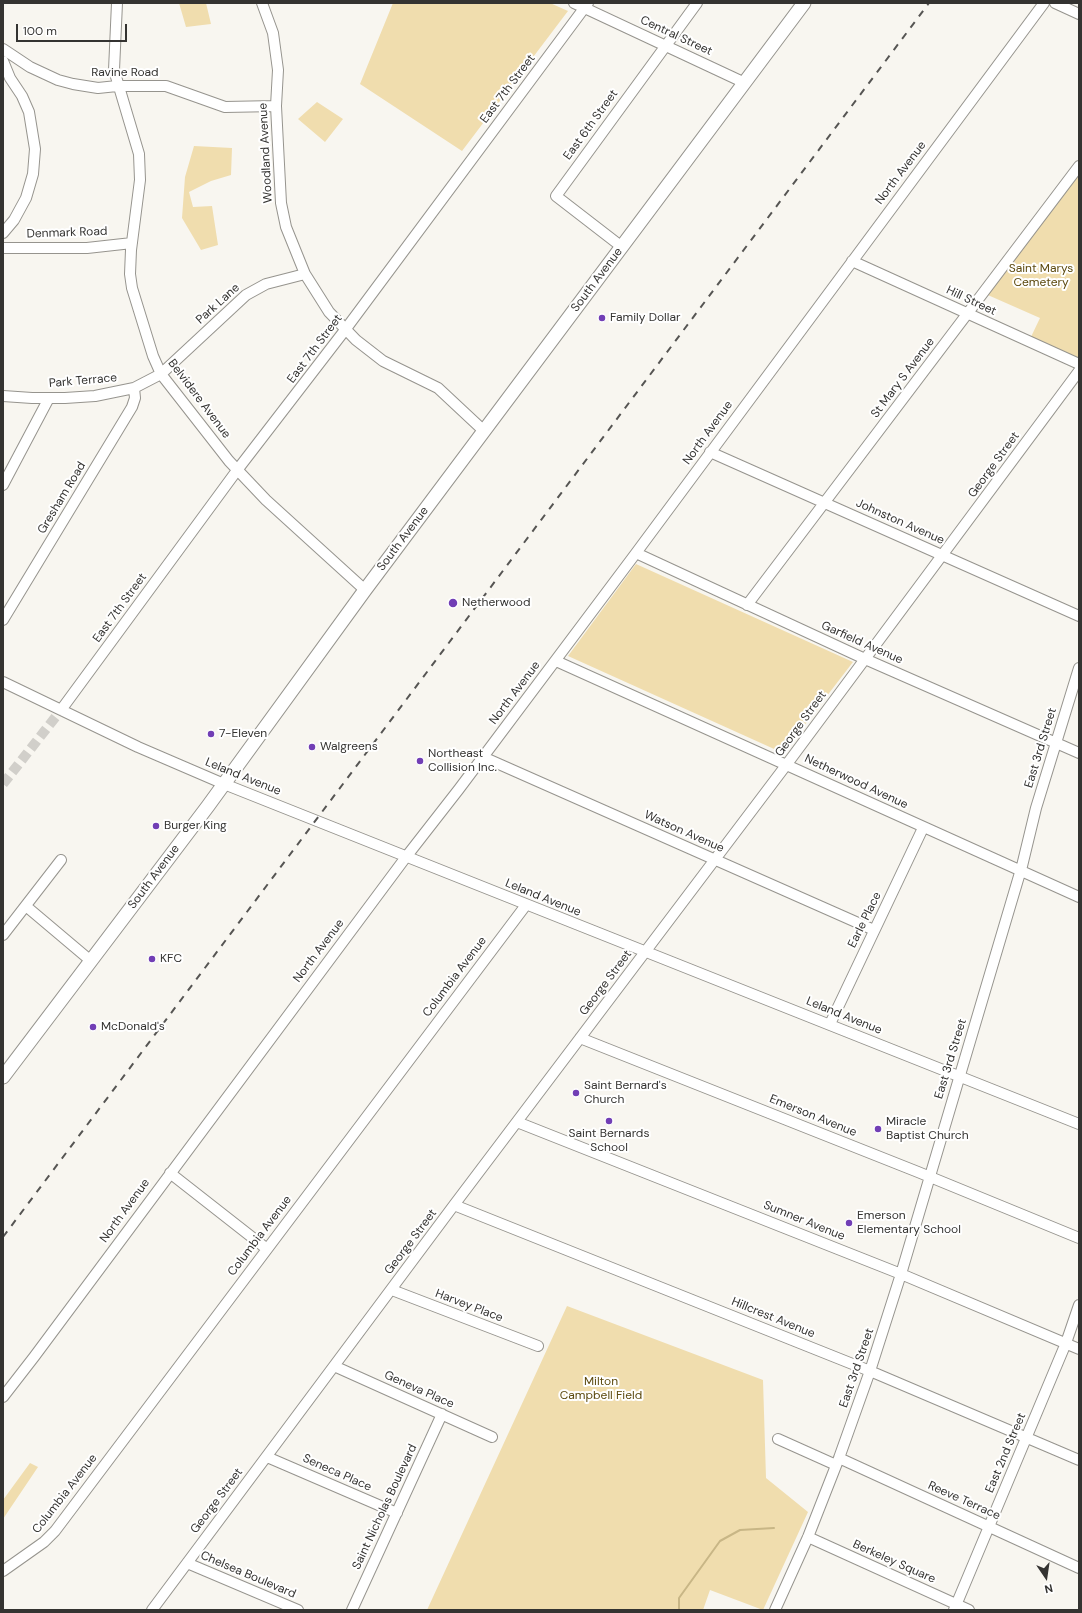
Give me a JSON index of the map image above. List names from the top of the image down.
{
  "streets": {
    "main road": ["South Avenue"],
    "street": [
      "Central Street",
      "Ravine Road",
      "East 7th Street",
      "East 6th Street",
      "Woodland Avenue",
      "North Avenue",
      "Denmark Road",
      "Hill Street",
      "Park Lane",
      "St Mary S Avenue",
      "Park Terrace",
      "Belvidere Avenue",
      "George Street",
      "Gresham Road",
      "Johnston Avenue",
      "Garfield Avenue",
      "East 3rd Street",
      "Leland Avenue",
      "Netherwood Avenue",
      "Watson Avenue",
      "Earle Place",
      "Columbia Avenue",
      "Emerson Avenue",
      "Sumner Avenue",
      "Harvey Place",
      "Hillcrest Avenue",
      "Geneva Place",
      "East 2nd Street",
      "Seneca Place",
      "Reeve Terrace",
      "Saint Nicholas Boulevard",
      "Berkeley Square",
      "Chelsea Boulevard"
    ]
  },
  "crossings": [
    ["Central Street", "East 7th Street"],
    ["Central Street", "East 6th Street"],
    ["Central Street", "South Avenue"],
    ["Ravine Road", "Woodland Avenue"],
    ["Ravine Road", "Belvidere Avenue"],
    ["East 7th Street", "Woodland Avenue"],
    ["East 7th Street", "Belvidere Avenue"],
    ["East 7th Street", "Leland Avenue"],
    ["East 6th Street", "South Avenue"],
    ["Woodland Avenue", "South Avenue"],
    ["Woodland Avenue", "Park Lane"],
    ["North Avenue", "Hill Street"],
    ["North Avenue", "Johnston Avenue"],
    ["North Avenue", "Garfield Avenue"],
    ["North Avenue", "Leland Avenue"],
    ["North Avenue", "Netherwood Avenue"],
    ["North Avenue", "Watson Avenue"],
    ["Denmark Road", "Belvidere Avenue"],
    ["South Avenue", "Belvidere Avenue"],
    ["South Avenue", "Leland Avenue"],
    ["Hill Street", "St Mary S Avenue"],
    ["Park Lane", "Park Terrace"],
    ["Park Lane", "Belvidere Avenue"],
    ["St Mary S Avenue", "Johnston Avenue"],
    ["St Mary S Avenue", "Garfield Avenue"],
    ["Park Terrace", "Belvidere Avenue"],
    ["Park Terrace", "Gresham Road"],
    ["George Street", "Johnston Avenue"],
    ["George Street", "Garfield Avenue"],
    ["George Street", "Leland Avenue"],
    ["George Street", "Netherwood Avenue"],
    ["George Street", "Watson Avenue"],
    ["George Street", "Emerson Avenue"],
    ["George Street", "Sumner Avenue"],
    ["George Street", "Harvey Place"],
    ["George Street", "Hillcrest Avenue"],
    ["George Street", "Geneva Place"],
    ["George Street", "Seneca Place"],
    ["George Street", "Chelsea Boulevard"],
    ["Garfield Avenue", "East 3rd Street"],
    ["East 3rd Street", "Leland Avenue"],
    ["East 3rd Street", "Netherwood Avenue"],
    ["East 3rd Street", "Emerson Avenue"],
    ["East 3rd Street", "Sumner Avenue"],
    ["East 3rd Street", "Hillcrest Avenue"],
    ["East 3rd Street", "Reeve Terrace"],
    ["East 3rd Street", "Berkeley Square"],
    ["Leland Avenue", "Earle Place"],
    ["Leland Avenue", "Columbia Avenue"],
    ["Netherwood Avenue", "Earle Place"],
    ["Watson Avenue", "Earle Place"],
    ["Sumner Avenue", "East 2nd Street"],
    ["Hillcrest Avenue", "East 2nd Street"],
    ["Geneva Place", "Saint Nicholas Boulevard"],
    ["East 2nd Street", "Reeve Terrace"],
    ["East 2nd Street", "Berkeley Square"],
    ["Seneca Place", "Saint Nicholas Boulevard"]
  ],
  "parks": ["Saint Marys Cemetery", "Milton Campbell Field"],
  "places": [
    "Family Dollar",
    "Netherwood",
    "7-Eleven",
    "Walgreens",
    "Northeast Collision Inc.",
    "Burger King",
    "KFC",
    "McDonald's",
    "Saint Bernard's Church",
    "Saint Bernards School",
    "Miracle Baptist Church",
    "Emerson Elementary School"
  ],
  "scale_bar": "100 m",
  "north": "bottom"
}
